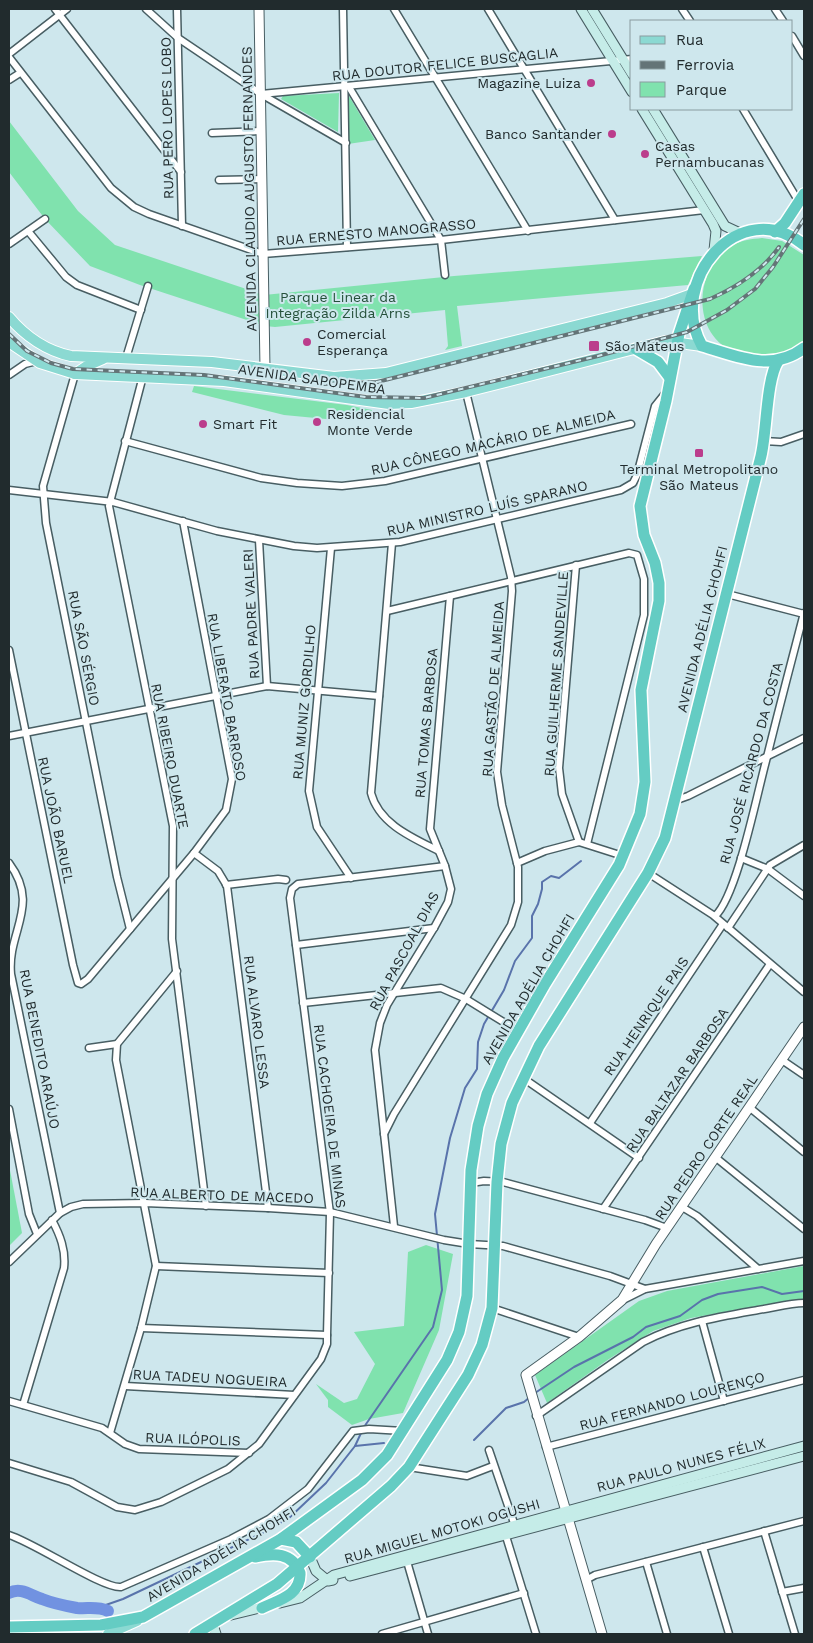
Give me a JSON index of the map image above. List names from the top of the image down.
{
  "streets": {
    "highway": ["AVENIDA ADÉLIA CHOHFI"],
    "main road": ["AVENIDA SAPOPEMBA", "RUA PAULO NUNES FÉLIX", "RUA MIGUEL MOTOKI OGUSHI"],
    "street": [
      "RUA DOUTOR FELICE BUSCAGLIA",
      "RUA PERO LOPES LOBO",
      "AVENIDA CLAUDIO AUGUSTO FERNANDES",
      "RUA ERNESTO MANOGRASSO",
      "RUA CÔNEGO MACÁRIO DE ALMEIDA",
      "RUA MINISTRO LUÍS SPARANO",
      "RUA PADRE VALERI",
      "RUA SÃO SÉRGIO",
      "RUA GUILHERME SANDEVILLE",
      "RUA GASTÃO DE ALMEIDA",
      "RUA LIBERATO BARROSO",
      "RUA MUNIZ GORDILHO",
      "RUA TOMAS BARBOSA",
      "RUA RIBEIRO DUARTE",
      "RUA JOSÉ RICARDO DA COSTA",
      "RUA JOÃO BARUEL",
      "RUA PASCOAL DIAS",
      "RUA HENRIQUE PAIS",
      "RUA ALVARO LESSA",
      "RUA BENEDITO ARAÚJO",
      "RUA BALTAZAR BARBOSA",
      "RUA CACHOEIRA DE MINAS",
      "RUA PEDRO CORTE REAL",
      "RUA ALBERTO DE MACEDO",
      "RUA TADEU NOGUEIRA",
      "RUA FERNANDO LOURENÇO",
      "RUA ILÓPOLIS"
    ]
  },
  "crossings": [
    ["RUA DOUTOR FELICE BUSCAGLIA", "AVENIDA CLAUDIO AUGUSTO FERNANDES"],
    ["RUA PERO LOPES LOBO", "RUA ERNESTO MANOGRASSO"],
    ["AVENIDA CLAUDIO AUGUSTO FERNANDES", "RUA ERNESTO MANOGRASSO"],
    ["AVENIDA CLAUDIO AUGUSTO FERNANDES", "AVENIDA SAPOPEMBA"],
    ["AVENIDA SAPOPEMBA", "AVENIDA ADÉLIA CHOHFI"],
    ["AVENIDA SAPOPEMBA", "RUA SÃO SÉRGIO"],
    ["AVENIDA SAPOPEMBA", "RUA GASTÃO DE ALMEIDA"],
    ["AVENIDA SAPOPEMBA", "RUA RIBEIRO DUARTE"],
    ["RUA CÔNEGO MACÁRIO DE ALMEIDA", "RUA GASTÃO DE ALMEIDA"],
    ["RUA CÔNEGO MACÁRIO DE ALMEIDA", "RUA RIBEIRO DUARTE"],
    ["RUA MINISTRO LUÍS SPARANO", "RUA PADRE VALERI"],
    ["RUA MINISTRO LUÍS SPARANO", "AVENIDA ADÉLIA CHOHFI"],
    ["RUA MINISTRO LUÍS SPARANO", "RUA SÃO SÉRGIO"],
    ["RUA MINISTRO LUÍS SPARANO", "RUA GASTÃO DE ALMEIDA"],
    ["RUA MINISTRO LUÍS SPARANO", "RUA LIBERATO BARROSO"],
    ["RUA MINISTRO LUÍS SPARANO", "RUA MUNIZ GORDILHO"],
    ["RUA MINISTRO LUÍS SPARANO", "RUA RIBEIRO DUARTE"],
    ["AVENIDA ADÉLIA CHOHFI", "RUA ALBERTO DE MACEDO"],
    ["AVENIDA ADÉLIA CHOHFI", "RUA MIGUEL MOTOKI OGUSHI"],
    ["RUA SÃO SÉRGIO", "RUA LIBERATO BARROSO"],
    ["RUA GASTÃO DE ALMEIDA", "RUA PASCOAL DIAS"],
    ["RUA LIBERATO BARROSO", "RUA RIBEIRO DUARTE"],
    ["RUA LIBERATO BARROSO", "RUA JOÃO BARUEL"],
    ["RUA MUNIZ GORDILHO", "RUA CACHOEIRA DE MINAS"],
    ["RUA TOMAS BARBOSA", "RUA PASCOAL DIAS"],
    ["RUA RIBEIRO DUARTE", "RUA ALBERTO DE MACEDO"],
    ["RUA PASCOAL DIAS", "RUA CACHOEIRA DE MINAS"],
    ["RUA PASCOAL DIAS", "RUA ALBERTO DE MACEDO"],
    ["RUA ALVARO LESSA", "RUA ALBERTO DE MACEDO"],
    ["RUA BENEDITO ARAÚJO", "RUA ALBERTO DE MACEDO"],
    ["RUA CACHOEIRA DE MINAS", "RUA ALBERTO DE MACEDO"],
    ["RUA CACHOEIRA DE MINAS", "RUA TADEU NOGUEIRA"],
    ["RUA CACHOEIRA DE MINAS", "RUA ILÓPOLIS"],
    ["RUA PEDRO CORTE REAL", "RUA ALBERTO DE MACEDO"],
    ["RUA PAULO NUNES FÉLIX", "RUA MIGUEL MOTOKI OGUSHI"]
  ],
  "parks": ["Parque Linear da Integração Zilda Arns"],
  "places": {
    "other": [
      "Magazine Luiza",
      "Banco Santander",
      "Casas Pernambucanas",
      "Comercial Esperança",
      "Residencial Monte Verde",
      "Smart Fit"
    ],
    "transit": ["São Mateus", "Terminal Metropolitano São Mateus"]
  },
  "legend": ["Rua", "Ferrovia", "Parque"]
}
